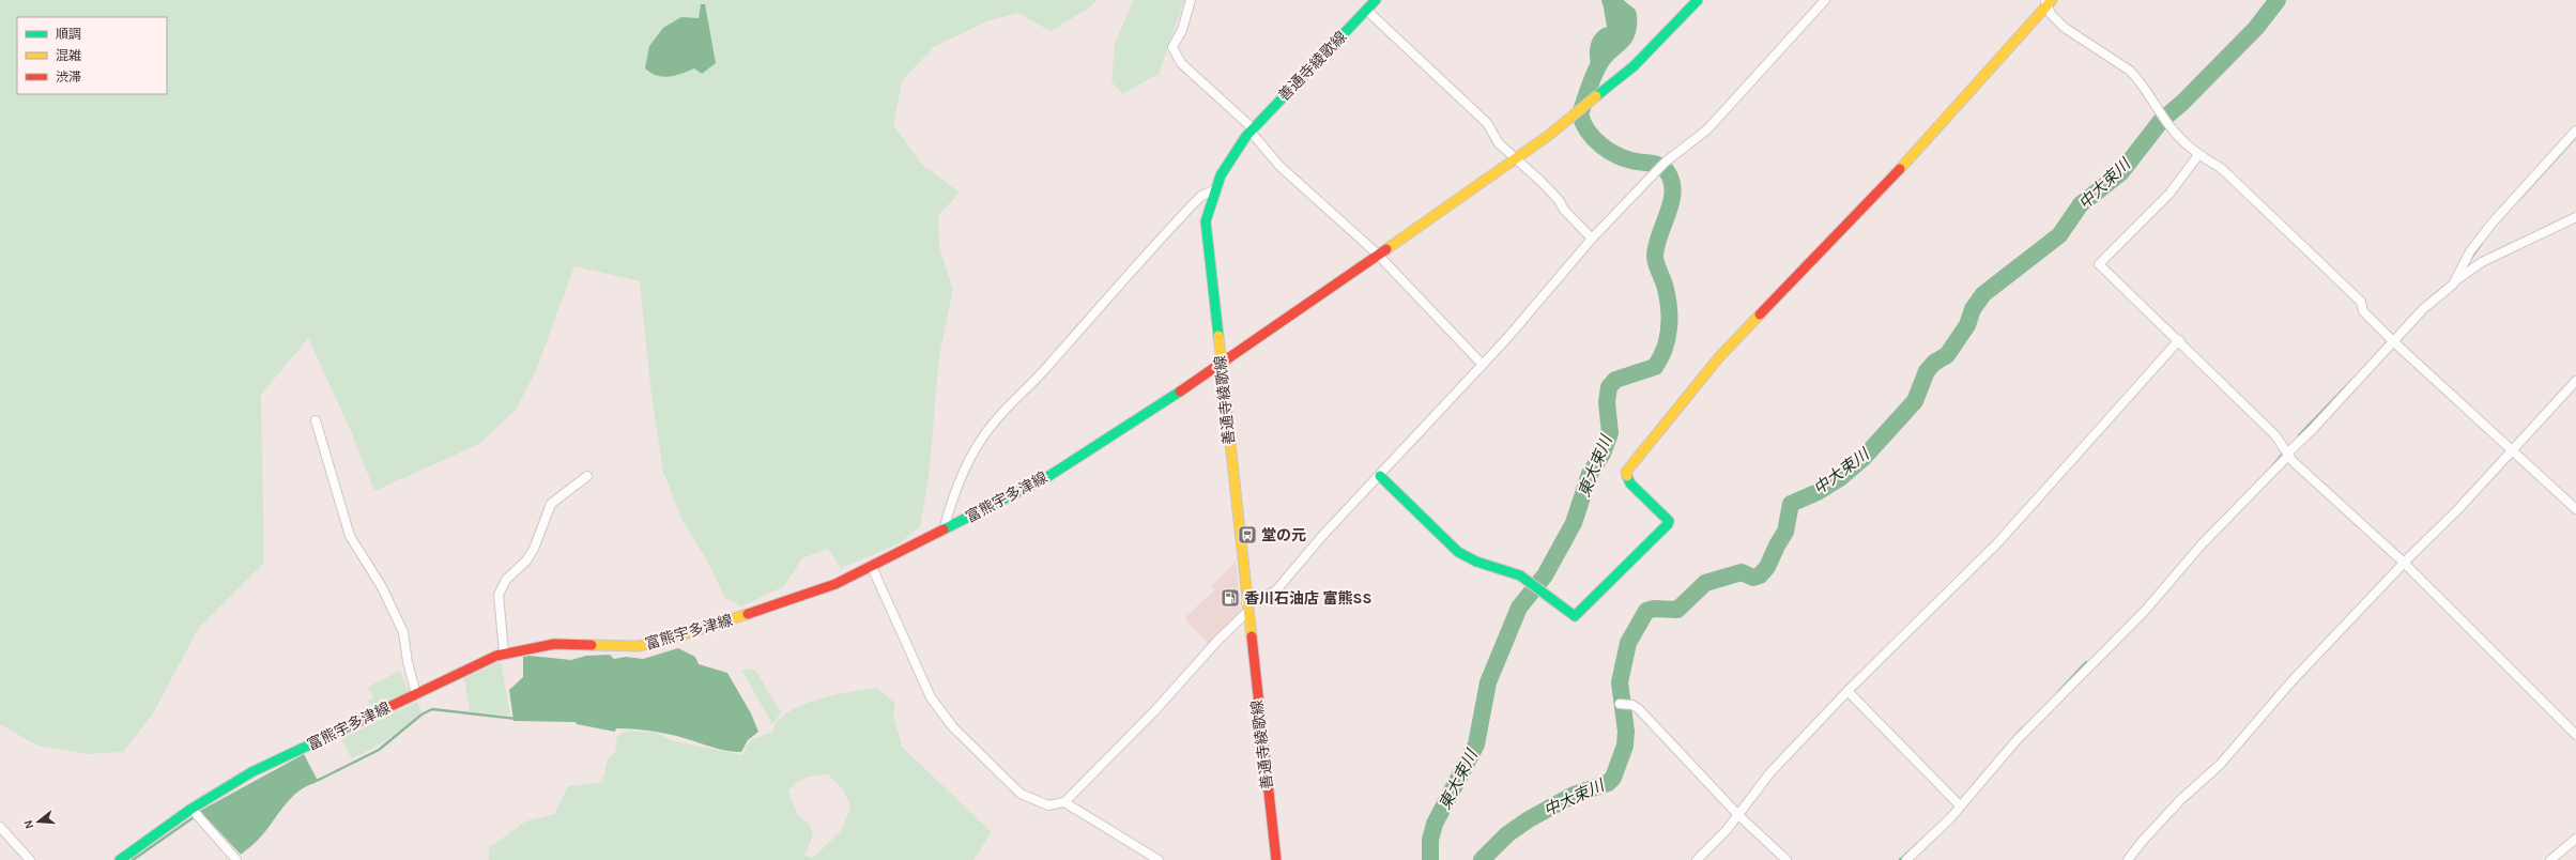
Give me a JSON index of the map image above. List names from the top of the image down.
{
  "streets": {
    "main road": ["善通寺綾歌線", "富熊宇多津線"]
  },
  "crossings": [
    ["善通寺綾歌線", "富熊宇多津線"]
  ],
  "water": ["中大束川", "東大束川"],
  "places": {
    "bus stop": ["堂の元"],
    "fuel station": ["香川石油店 富熊SS"]
  },
  "legend": ["順調", "混雑", "渋滞"],
  "north": "left"
}
